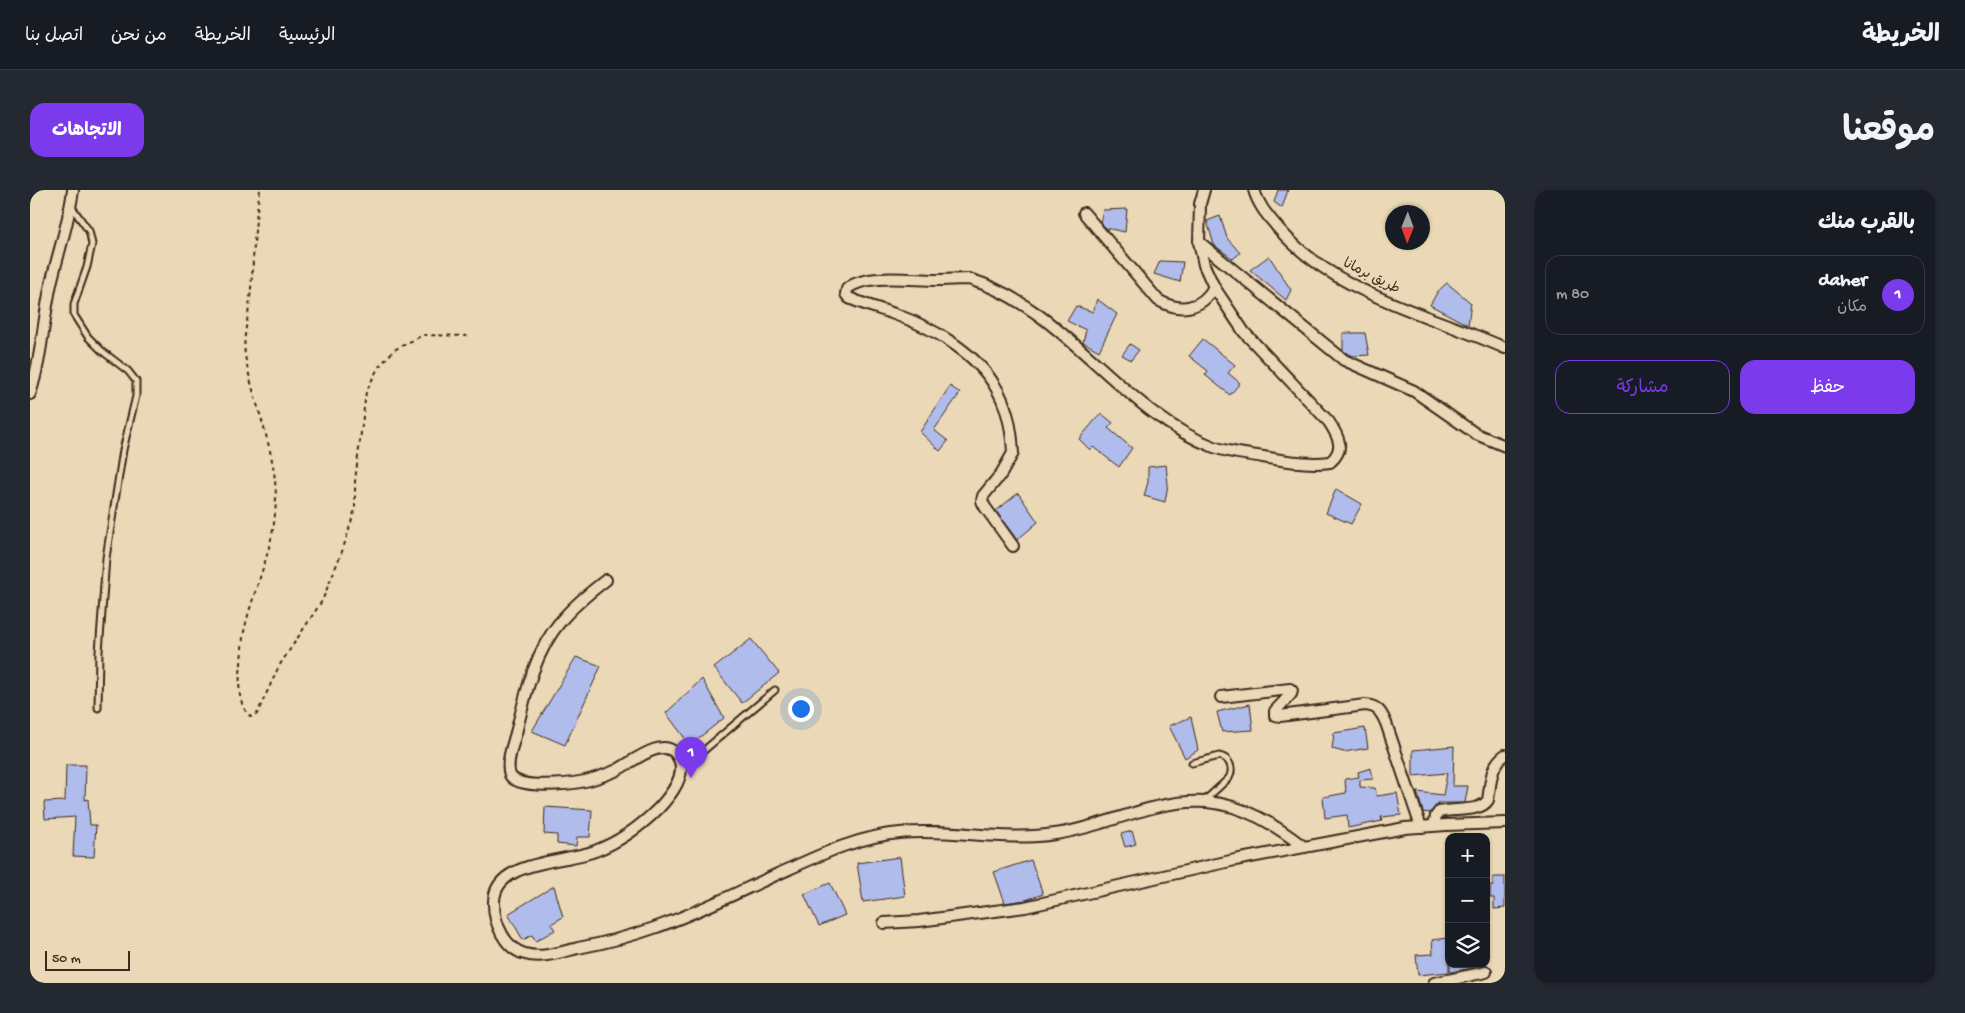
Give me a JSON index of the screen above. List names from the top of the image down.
{
  "streets": {
    "street": ["طريق برمانا"]
  },
  "scale_bar": "50 m",
  "north": "bottom",
  "page": {
    "header": "الخريطة",
    "nav": [
      "الرئيسية",
      "الخريطة",
      "من نحن",
      "اتصل بنا"
    ],
    "title": "موقعنا",
    "buttons": [
      "الاتجاهات",
      ["حفظ", "مشاركة"]
    ],
    "heading": "بالقرب منك",
    "list": [
      {
        "mark": "1",
        "name": "daher",
        "note": "مكان",
        "value": "80 m"
      }
    ],
    "pins": "1",
    "map_buttons": ["+", "−"],
    "scale": "50 m"
  }
}
